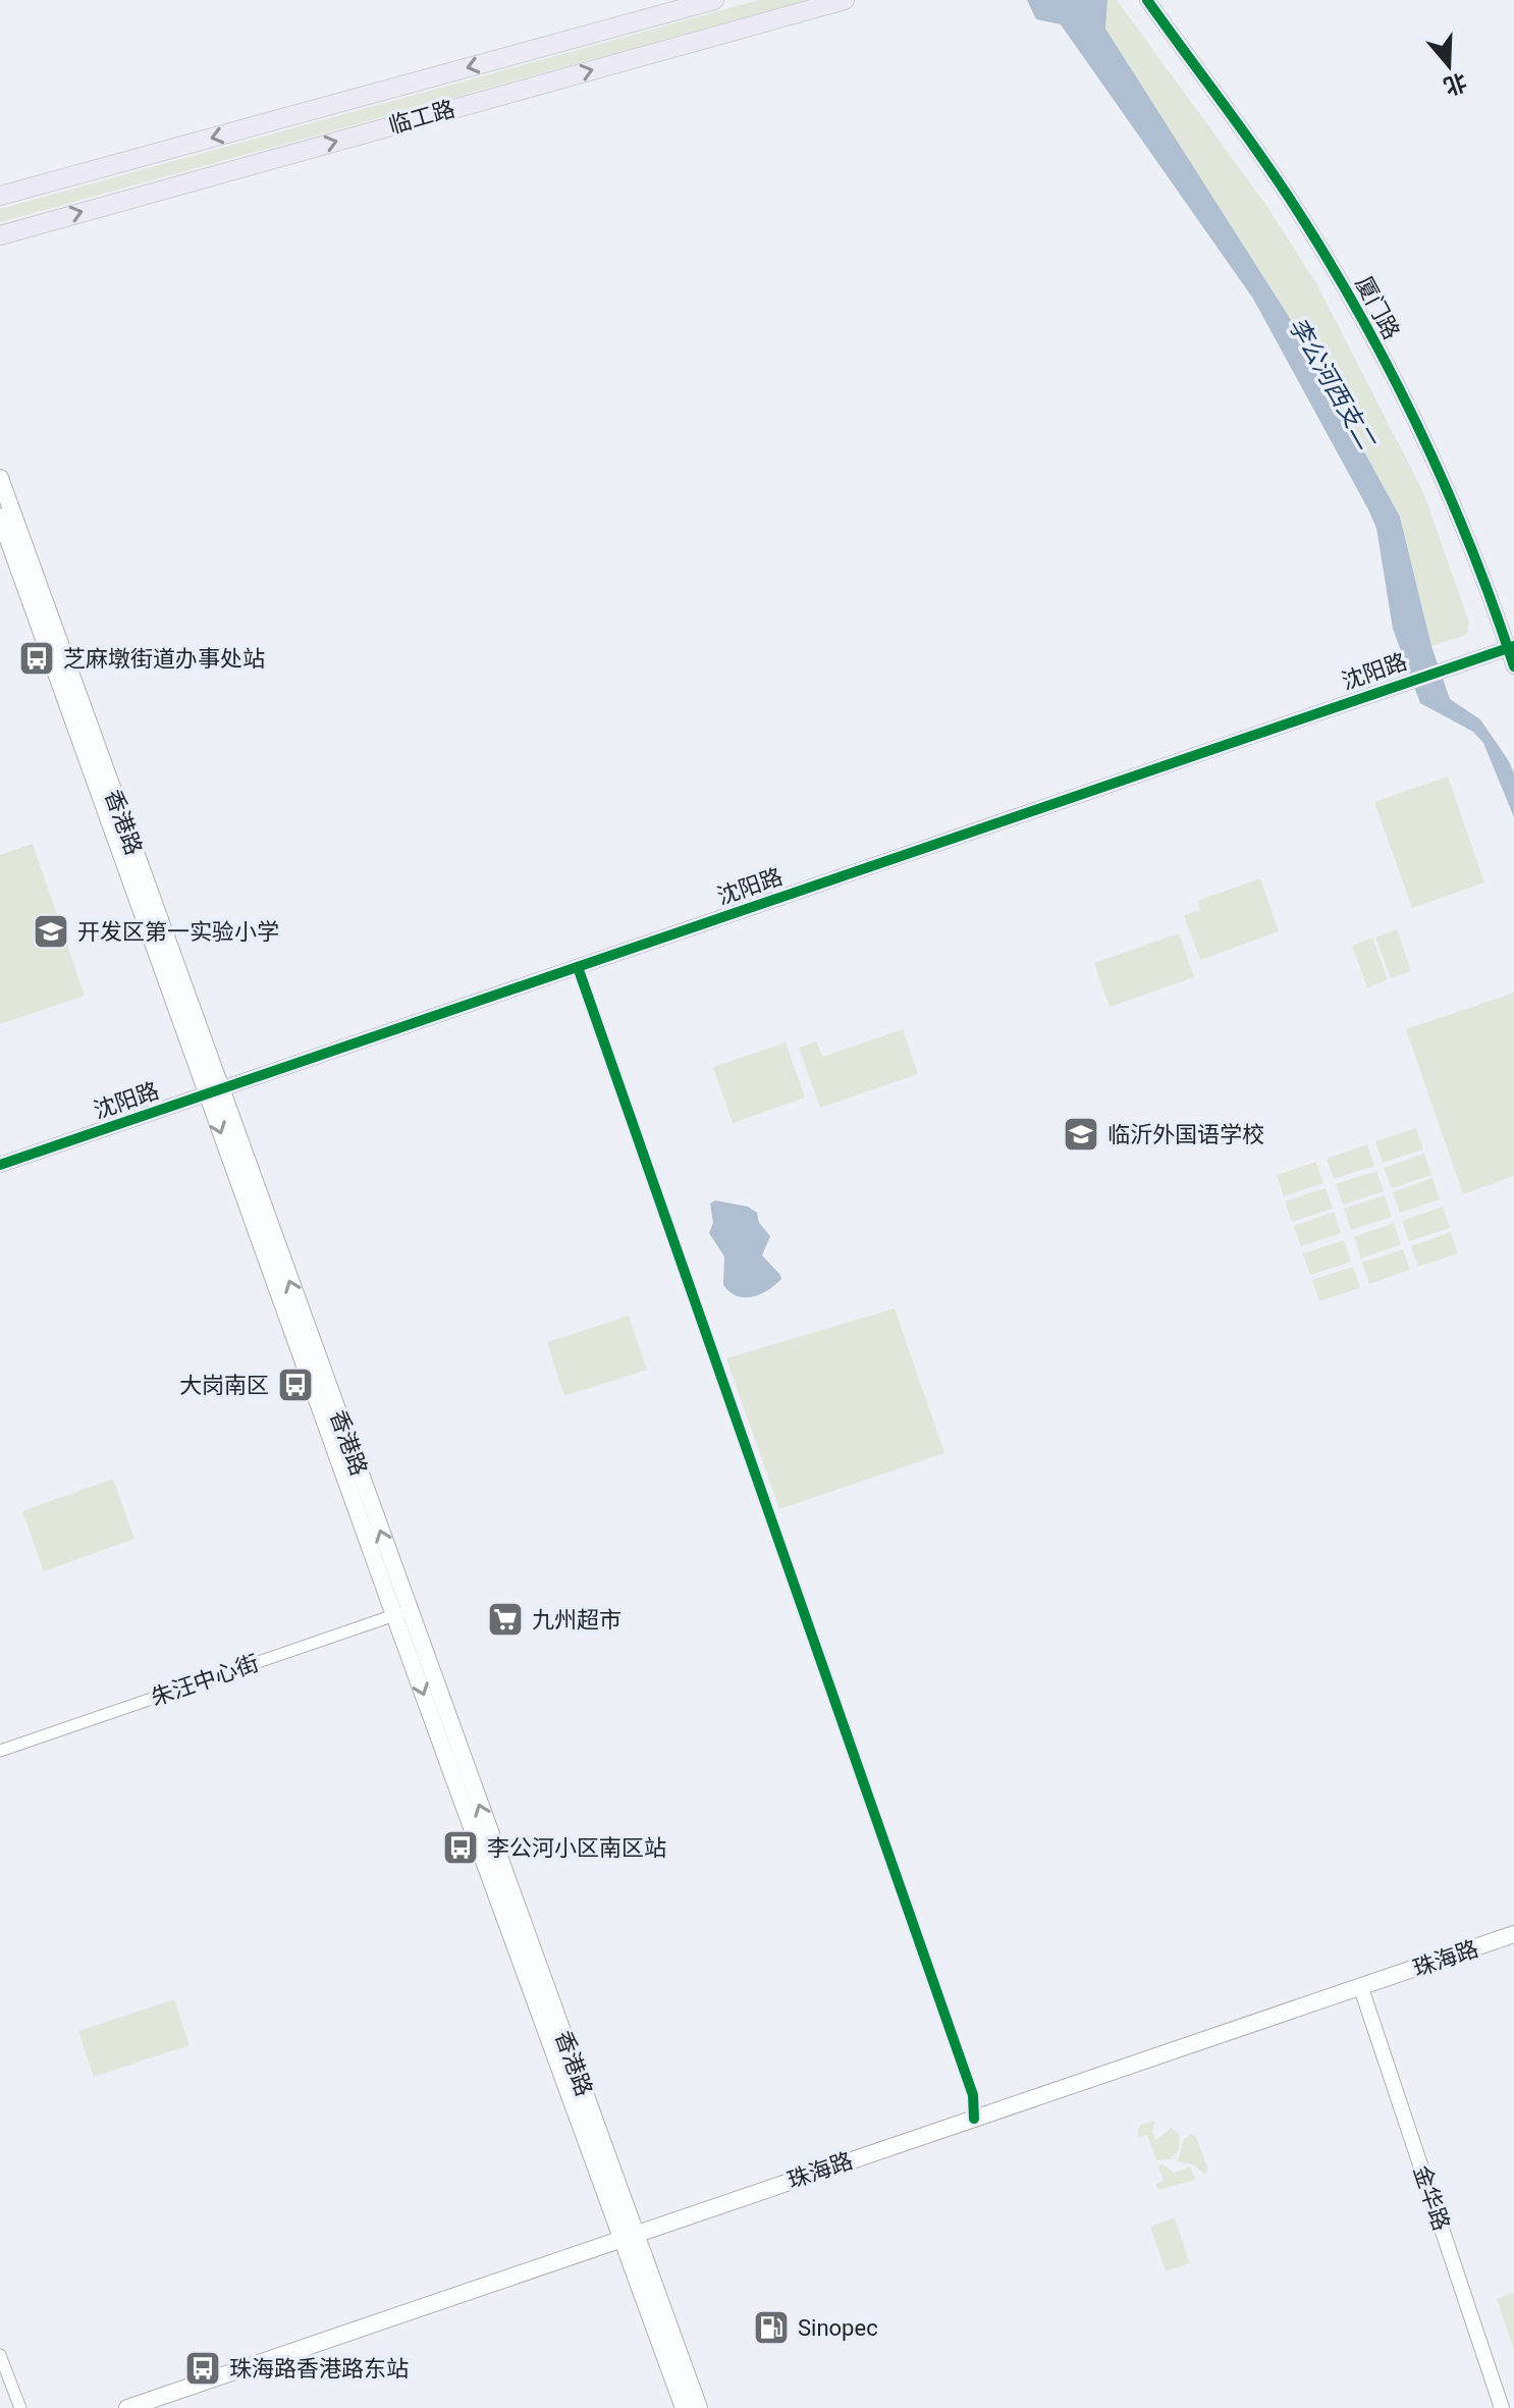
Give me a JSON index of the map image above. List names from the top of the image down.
{
  "streets": {
    "main road": ["临工路", "香港路", "珠海路"],
    "street": [
      "厦门路",
      "沈阳路",
      "朱汪中心街",
      "金华路"
    ]
  },
  "crossings": [
    ["厦门路", "沈阳路"],
    ["沈阳路", "香港路"],
    ["香港路", "朱汪中心街"],
    ["香港路", "珠海路"],
    ["珠海路", "金华路"]
  ],
  "water": ["李公河西支二"],
  "places": {
    "bus stop": [
      "芝麻墩街道办事处站",
      "大岗南区",
      "李公河小区南区站",
      "珠海路香港路东站"
    ],
    "school or university": ["开发区第一实验小学", "临沂外国语学校"],
    "supermarket": ["九州超市"],
    "fuel station": ["Sinopec"]
  },
  "north": "bottom"
}
